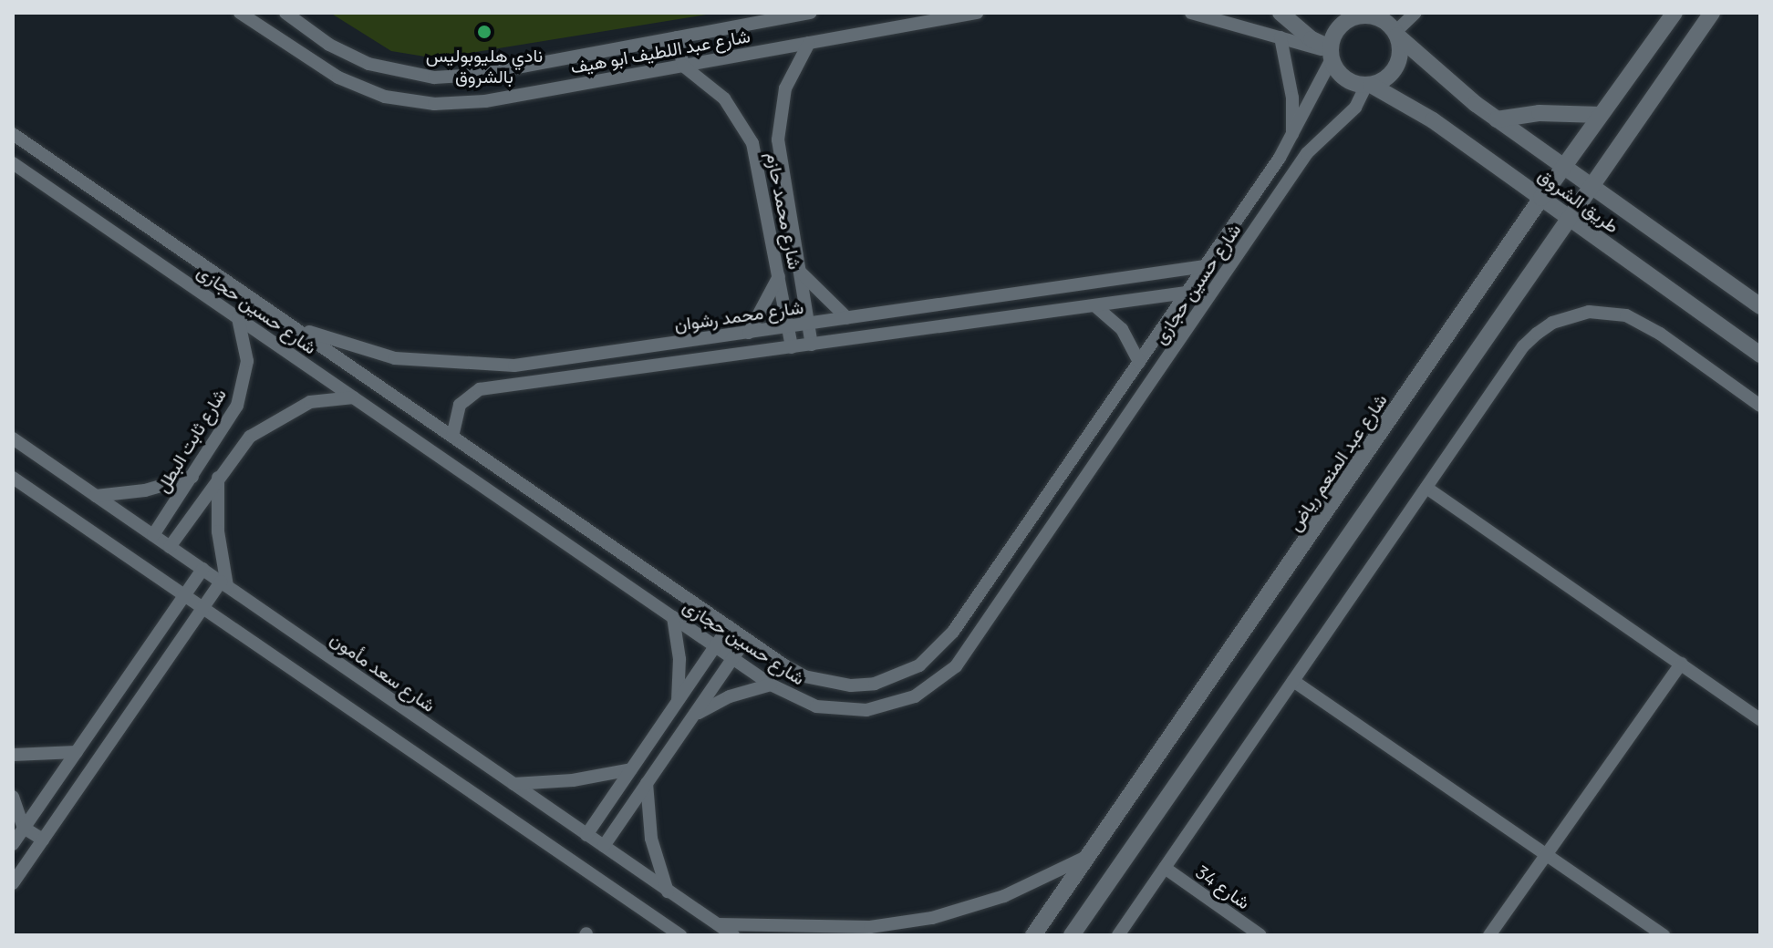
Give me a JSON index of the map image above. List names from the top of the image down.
{
  "streets": {
    "street": [
      "شارع عبد اللطيف ابو هيف",
      "طريق الشروق",
      "شارع محمد حازم",
      "شارع حسين حجازى",
      "شارع محمد رشوان",
      "شارع ثابت البطل",
      "شارع عبد المنعم رياض",
      "شارع سعد مأمون",
      "شارع 34"
    ]
  },
  "crossings": [
    ["شارع عبد اللطيف ابو هيف", "شارع محمد حازم"],
    ["طريق الشروق", "شارع حسين حجازى"],
    ["طريق الشروق", "شارع عبد المنعم رياض"],
    ["شارع محمد حازم", "شارع محمد رشوان"],
    ["شارع حسين حجازى", "شارع محمد رشوان"],
    ["شارع حسين حجازى", "شارع ثابت البطل"],
    ["شارع ثابت البطل", "شارع سعد مأمون"]
  ],
  "places": ["نادي هليوبوليس بالشروق"]
}
